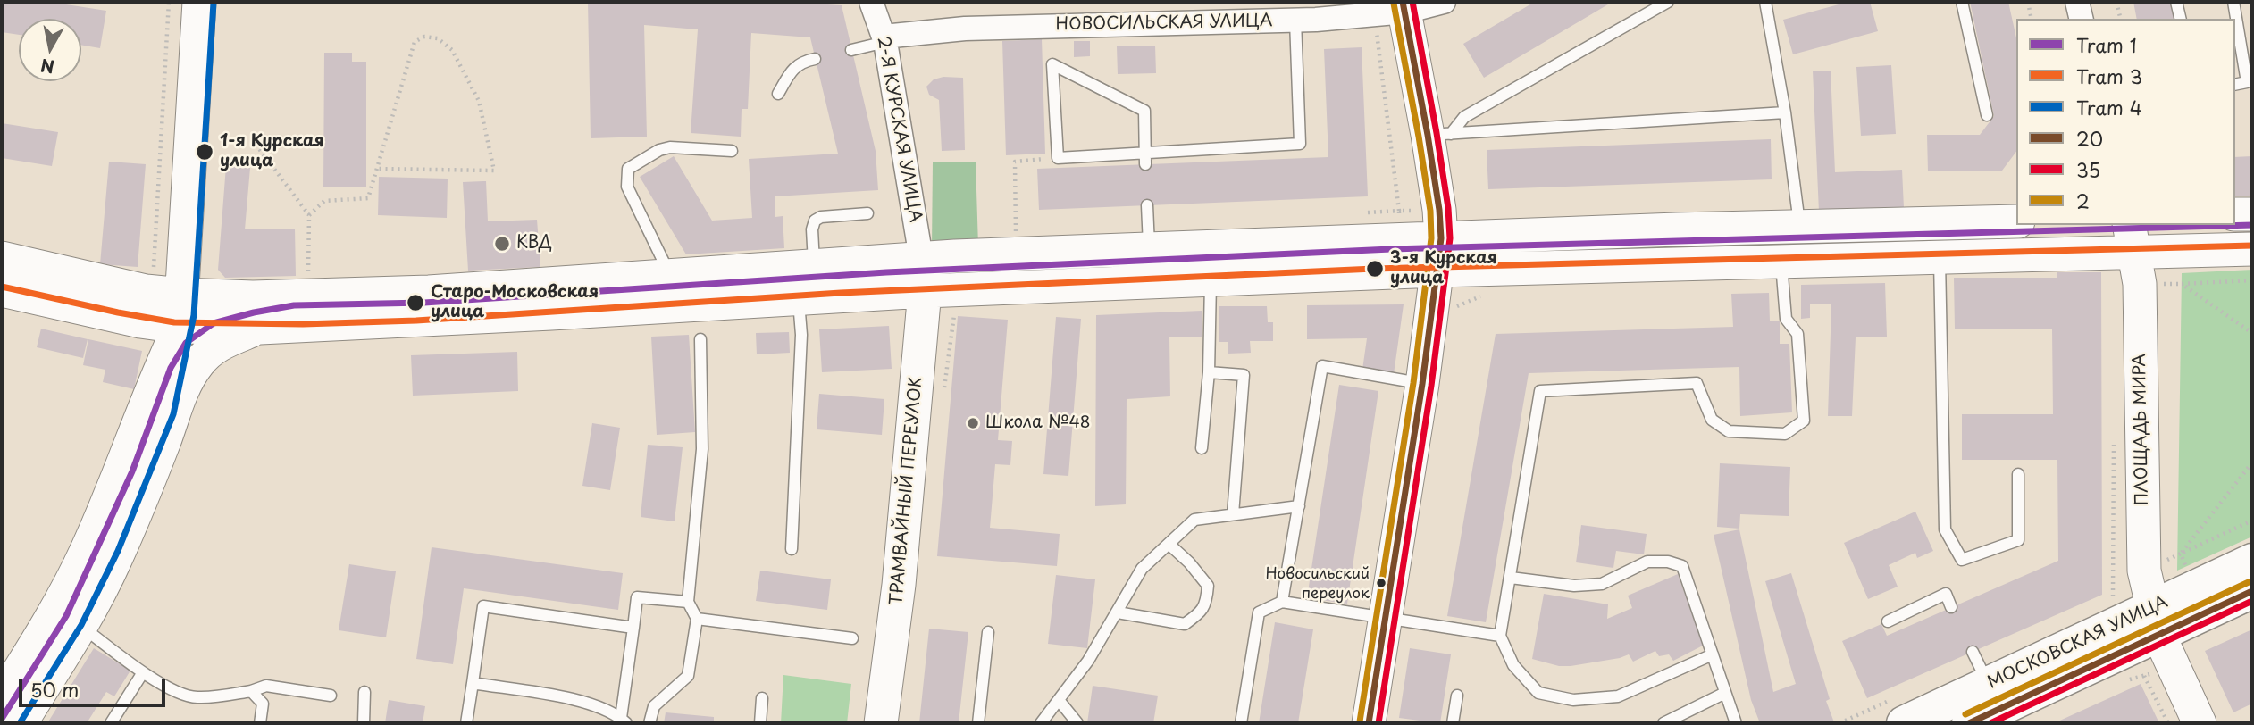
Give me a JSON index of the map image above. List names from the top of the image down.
{
  "streets": {
    "main road": ["ПЛОЩАДЬ МИРА", "ТРАМВАЙНЫЙ ПЕРЕУЛОК", "МОСКОВСКАЯ УЛИЦА"],
    "street": ["НОВОСИЛЬСКАЯ УЛИЦА", "2-Я КУРСКАЯ УЛИЦА"]
  },
  "crossings": [
    ["НОВОСИЛЬСКАЯ УЛИЦА", "2-Я КУРСКАЯ УЛИЦА"],
    ["2-Я КУРСКАЯ УЛИЦА", "ТРАМВАЙНЫЙ ПЕРЕУЛОК"],
    ["ПЛОЩАДЬ МИРА", "МОСКОВСКАЯ УЛИЦА"]
  ],
  "places": [
    "1-я Курская улица",
    "КВД",
    "3-я Курская улица",
    "Старо-Московская улица",
    "Школа №48",
    "Новосильский переулок"
  ],
  "lines": [
    "transit line 20",
    "transit line 35",
    "tram line 4",
    "transit line 2",
    "tram line 1",
    "tram line 3"
  ],
  "legend": [
    "Tram 1",
    "Tram 3",
    "Tram 4",
    "20",
    "35",
    "2"
  ],
  "scale_bar": "50 m",
  "north": "bottom"
}
